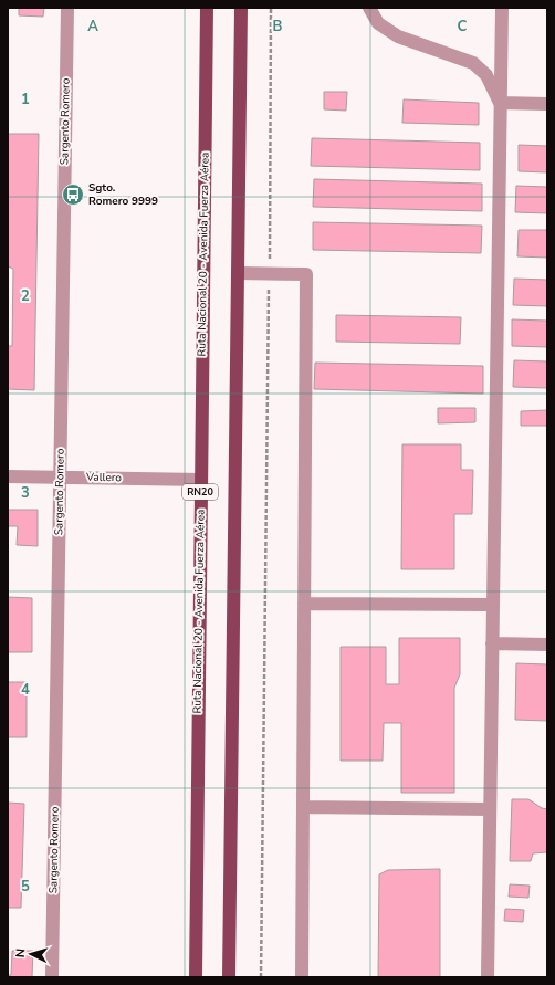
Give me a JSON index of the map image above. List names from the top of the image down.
{
  "streets": {
    "main road": ["Ruta Nacional 20 - Avenida Fuerza Aérea", "RN20"],
    "street": ["Sargento Romero", "Vallero"]
  },
  "crossings": [
    ["Sargento Romero", "Vallero"],
    ["Ruta Nacional 20 - Avenida Fuerza Aérea", "Vallero"]
  ],
  "places": {
    "bus stop": ["Sgto. Romero 9999"]
  },
  "north": "left",
  "grid": {
    "columns": ["A", "B", "C"],
    "rows": [
      "1",
      "2",
      "3",
      "4",
      "5"
    ]
  }
}
